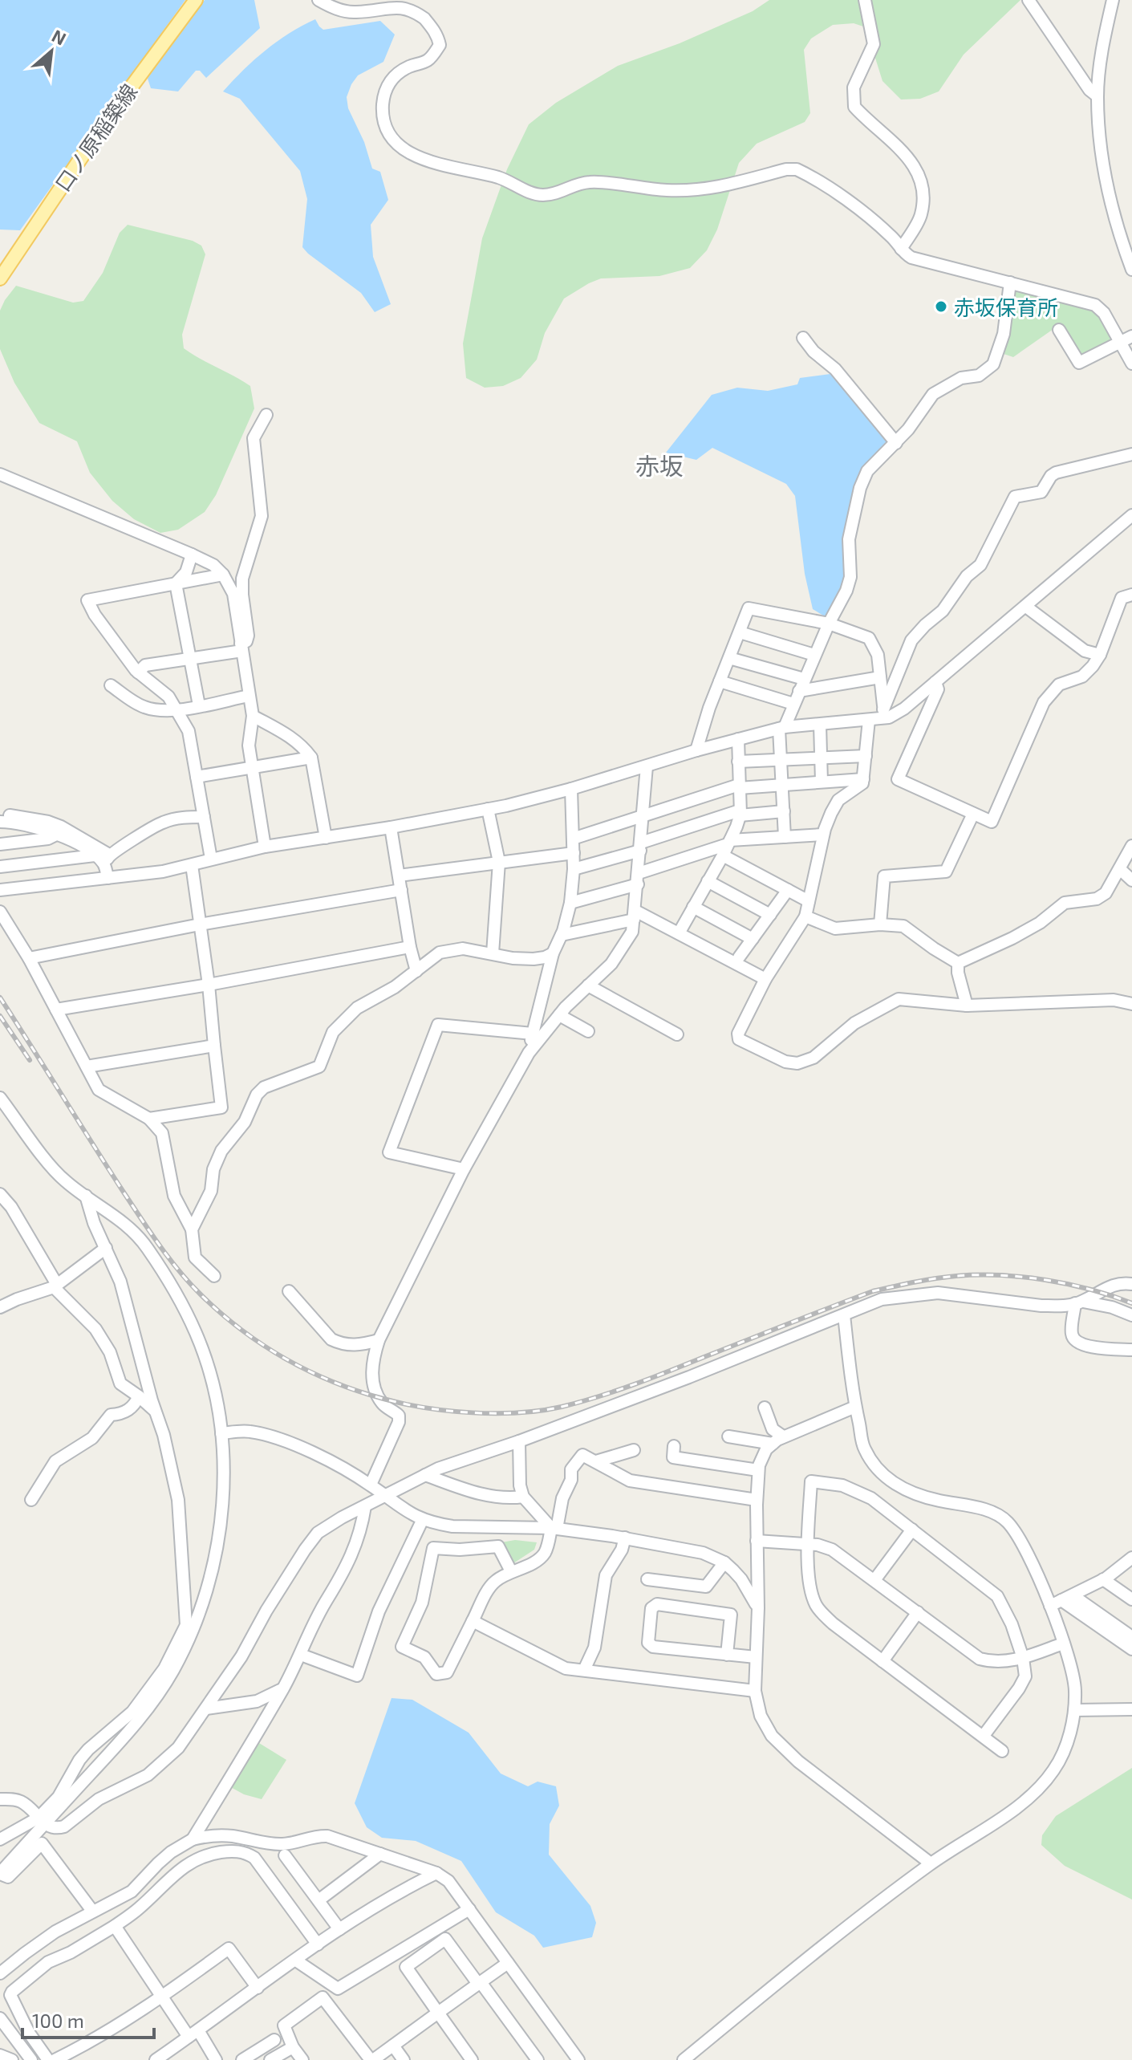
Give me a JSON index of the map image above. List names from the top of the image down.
{
  "streets": {
    "main road": ["口ノ原稲築線"]
  },
  "districts": ["赤坂"],
  "places": ["赤坂保育所"],
  "scale_bar": "100 m",
  "north": "top right"
}
